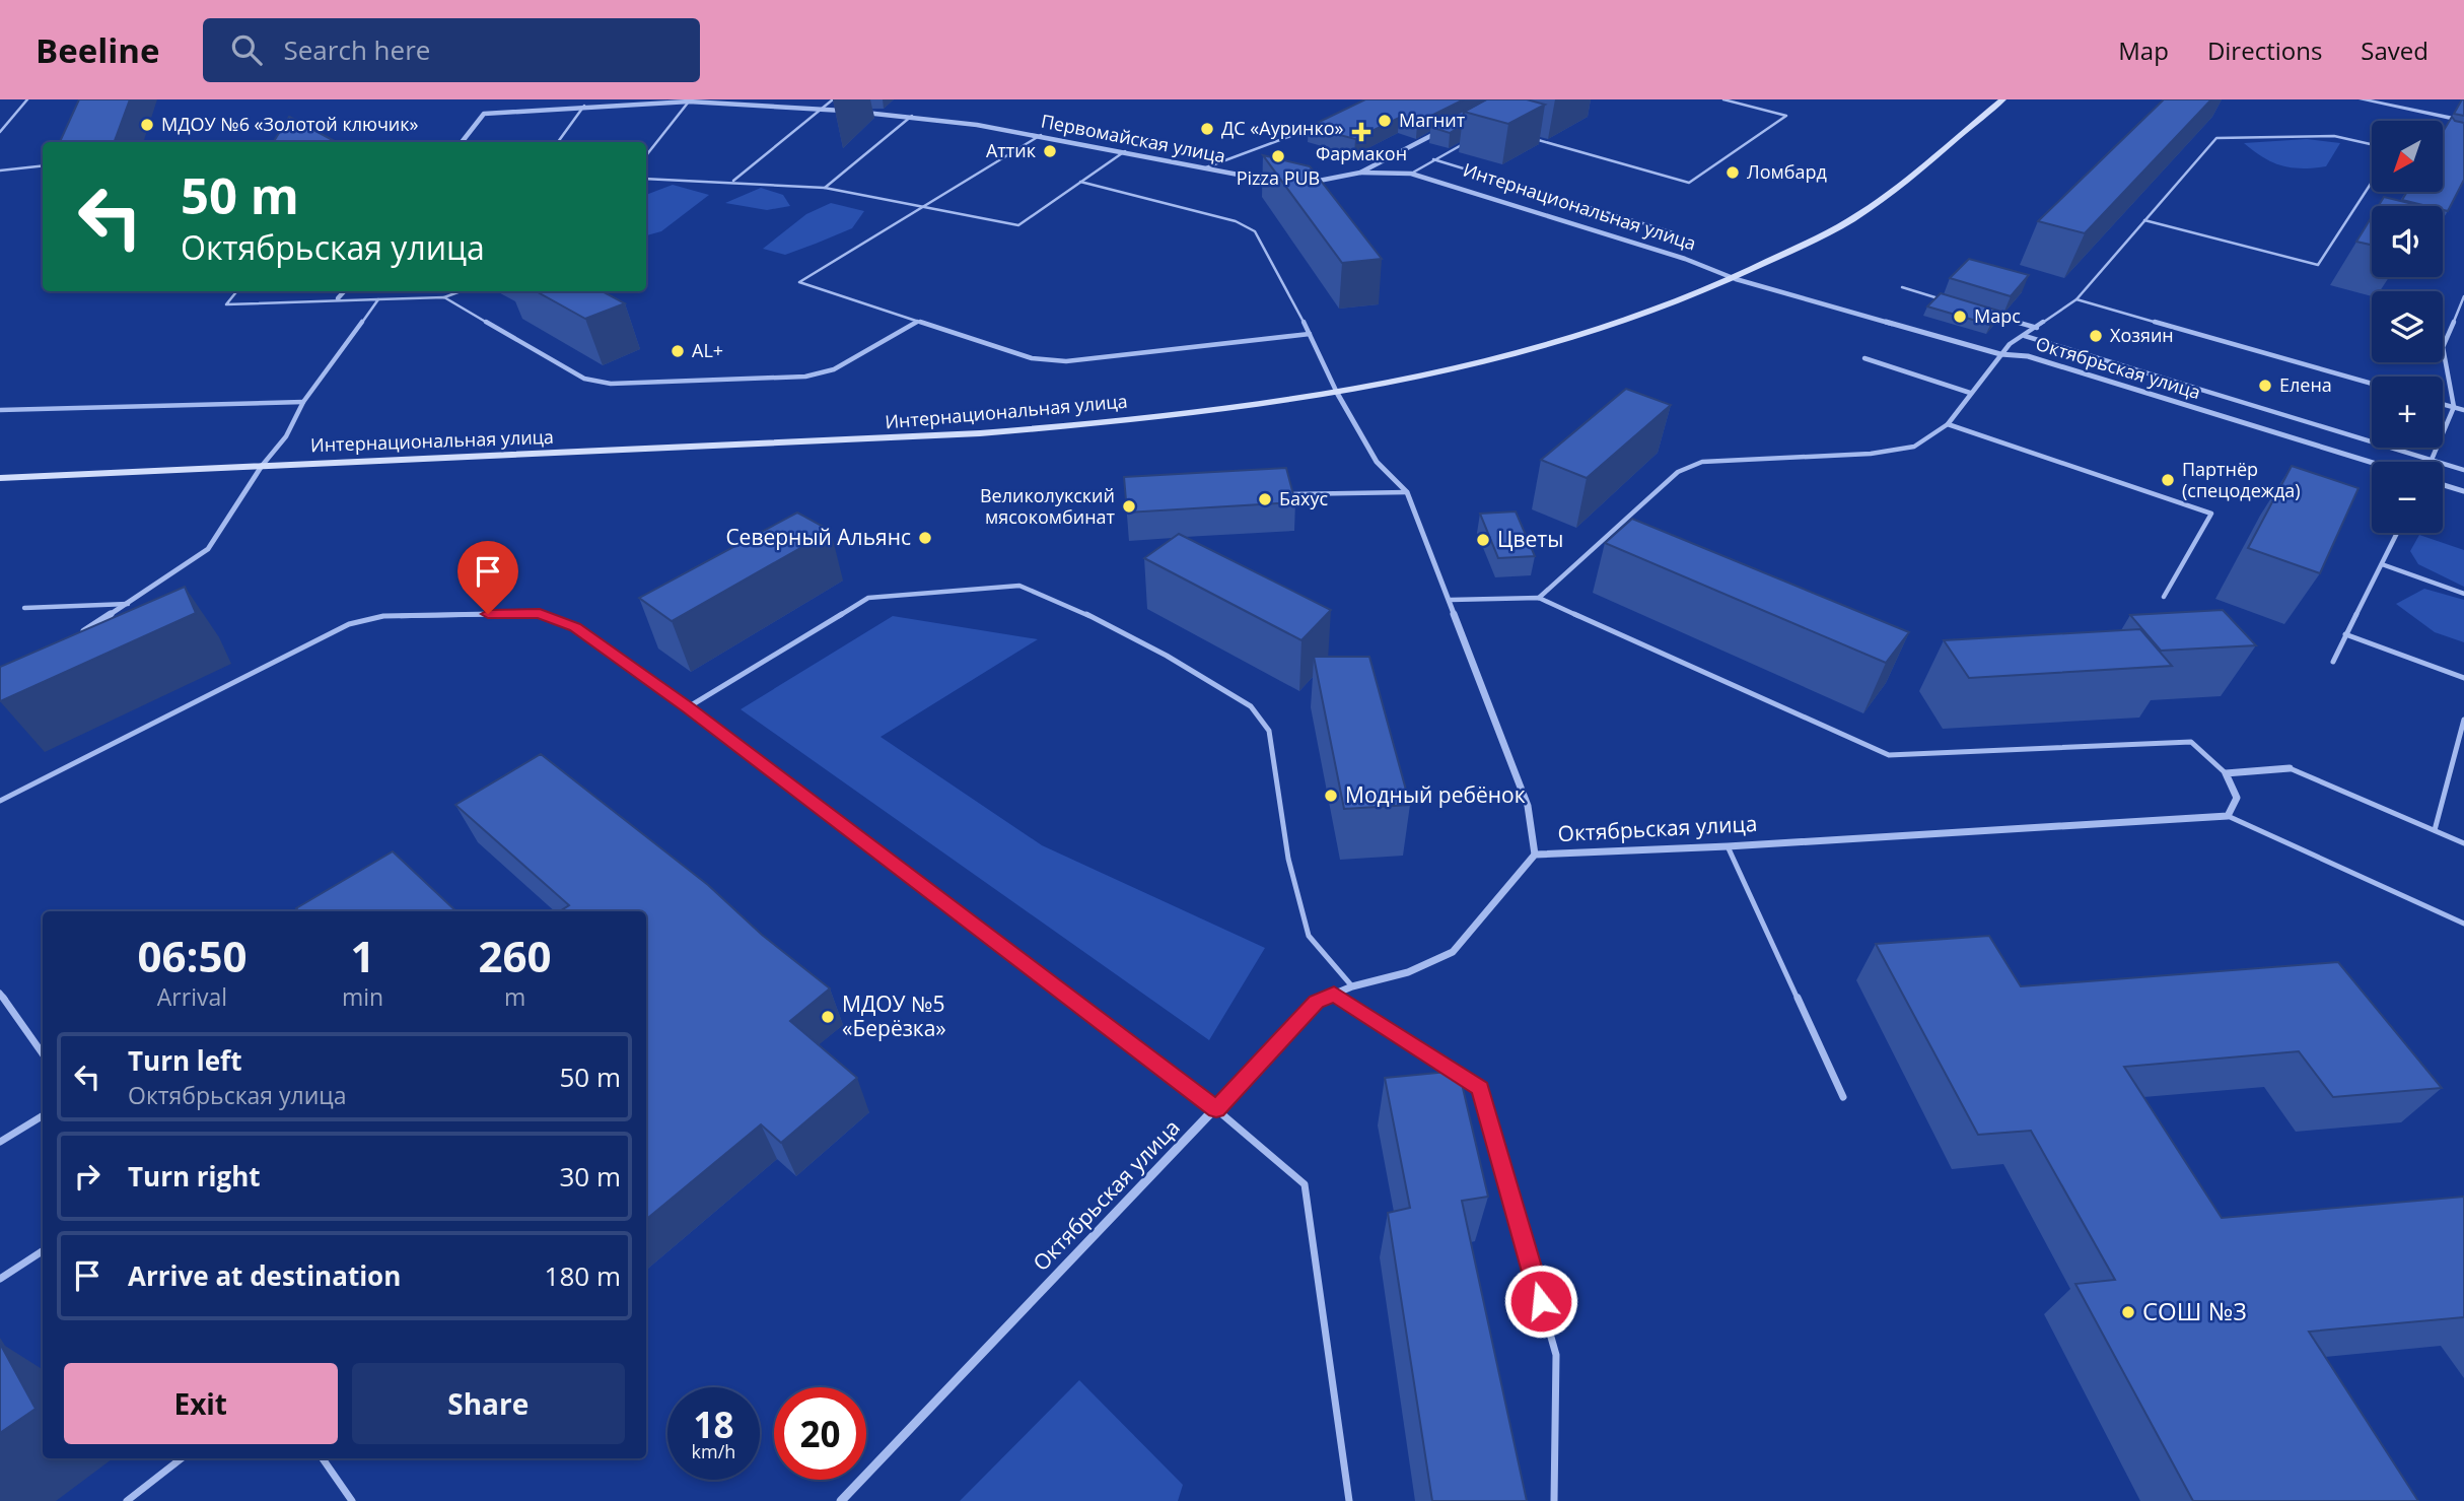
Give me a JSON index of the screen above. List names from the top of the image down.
{
  "streets": {
    "main road": ["Интернациональная улица"],
    "street": ["Первомайская улица", "Октябрьская улица"]
  },
  "crossings": [
    ["Интернациональная улица", "Октябрьская улица"]
  ],
  "places": {
    "other": [
      "Магнит",
      "МДОУ №6 «Золотой ключик»",
      "ДС «Ауринко»",
      "Аттик",
      "Pizza PUB",
      "Ломбард",
      "Марс",
      "Хозяин",
      "AL+",
      "Елена",
      "Партнёр (спецодежда)",
      "Бахус",
      "Великолукский мясокомбинат",
      "Северный Альянс",
      "Цветы",
      "Модный ребёнок",
      "МДОУ №5 «Берёзка»",
      "СОШ №3"
    ],
    "health": ["Фармакон"]
  },
  "north": "bottom left",
  "page": {
    "header": "Beeline",
    "search": "Search here",
    "nav": ["Map", "Directions", "Saved"],
    "map_buttons": ["+", "−"],
    "turn": ["50 m", "Октябрьская улица"],
    "eta": [
      "06:50",
      "Arrival",
      "1",
      "min",
      "260",
      "m"
    ],
    "list": [
      {
        "name": "Turn left",
        "note": "Октябрьская улица",
        "value": "50 m"
      },
      {
        "name": "Turn right",
        "value": "30 m"
      },
      {
        "name": "Arrive at destination",
        "value": "180 m"
      }
    ],
    "buttons": ["Exit", "Share"],
    "speed": "18 km/h",
    "limit": "20"
  }
}
